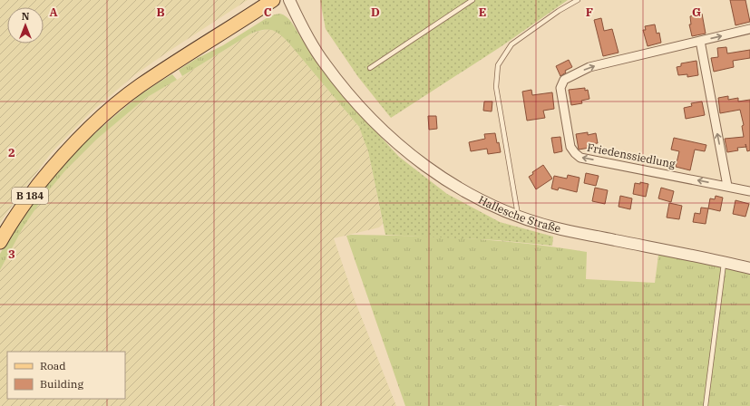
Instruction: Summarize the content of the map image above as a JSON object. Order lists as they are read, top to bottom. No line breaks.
{"streets":{"main road":["B 184"],"street":["Friedenssiedlung","Hallesche Straße"]},"legend":["Road","Building"],"north":"top","grid":{"columns":["A","B","C","D","E","F","G"],"rows":["2","3"]}}
